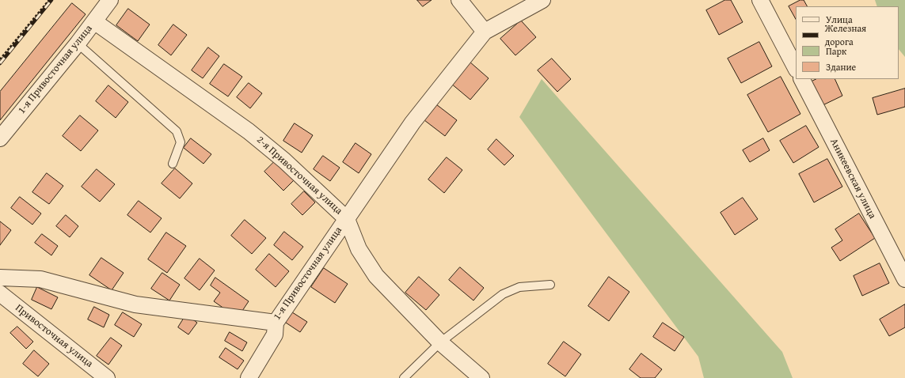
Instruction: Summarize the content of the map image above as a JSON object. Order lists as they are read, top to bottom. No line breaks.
{"streets":{"street":["1-я Привосточная улица","2-я Привосточная улица","Аникеевская улица","Привосточная улица"]},"crossings":[["1-я Привосточная улица","2-я Привосточная улица"]],"legend":["Улица","Железная дорога","Парк","Здание"]}
